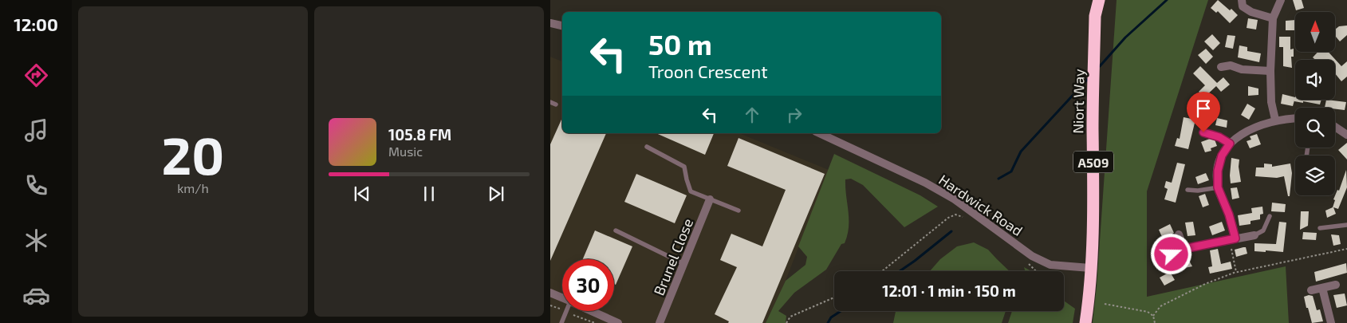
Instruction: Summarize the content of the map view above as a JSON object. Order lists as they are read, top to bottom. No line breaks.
{"streets":{"highway":["Niort Way","A509"],"street":["Hardwick Road","Brunel Close"]},"crossings":[["Niort Way","Hardwick Road"]],"north":"top","page":{"tabs":"12:00","tile":["20","km/h"],"turn":["50 m","Troon Crescent"],"song":["105.8 FM","Music"],"limit":"30","trip":"12:01 · 1 min · 150 m"}}
